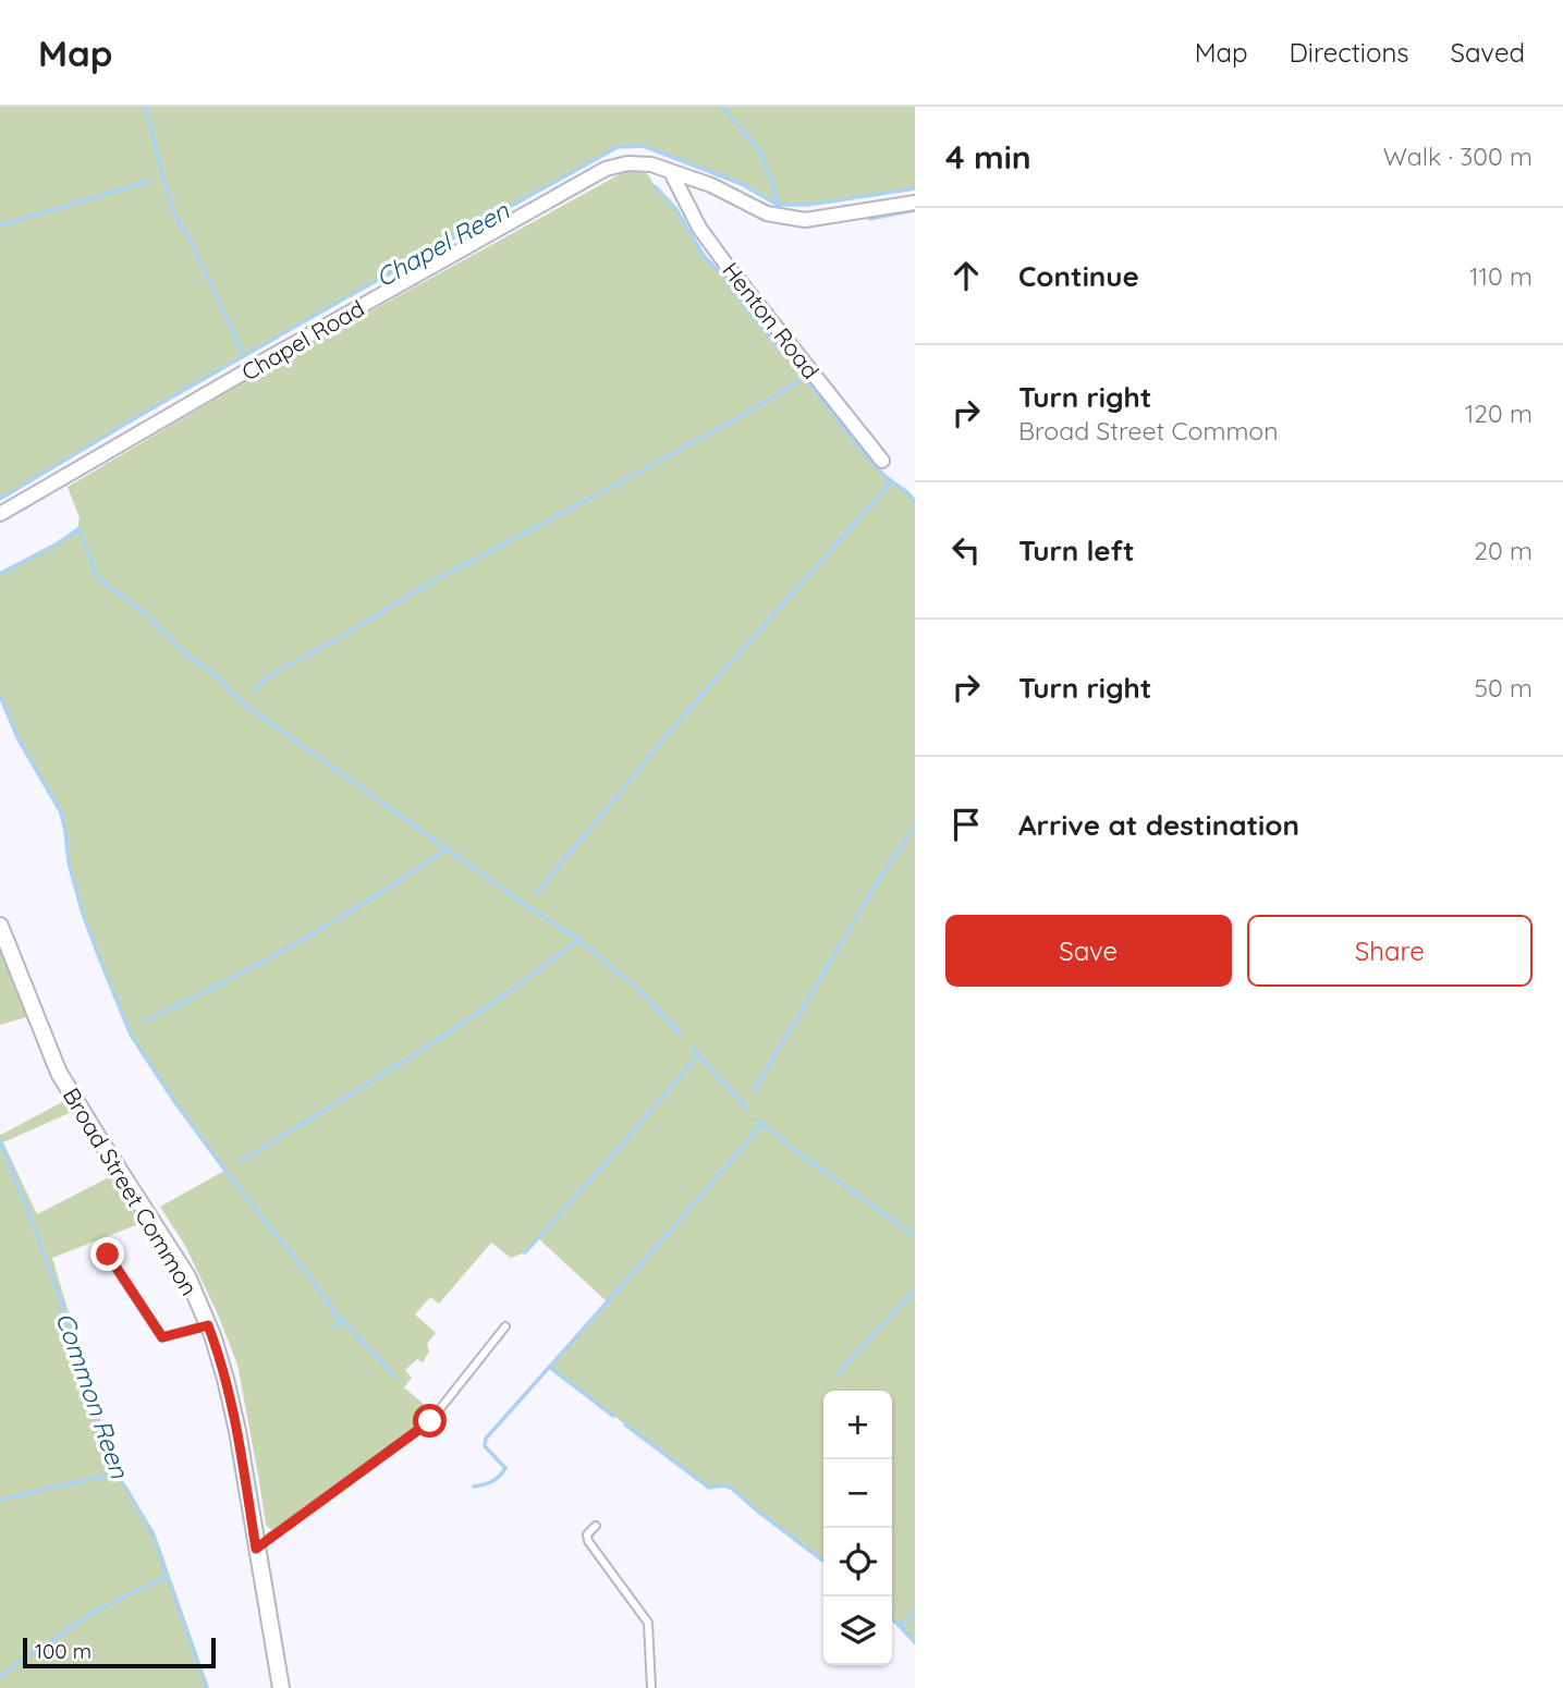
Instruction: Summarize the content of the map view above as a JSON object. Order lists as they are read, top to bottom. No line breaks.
{"streets":{"street":["Henton Road","Chapel Road","Broad Street Common"]},"crossings":[["Henton Road","Chapel Road"]],"water":["Chapel Reen","Common Reen"],"scale_bar":"100 m","page":{"header":"Map","nav":["Map","Directions","Saved"],"heading":["4 min","Walk · 300 m"],"list":[["Continue","110 m"],["Turn right","Broad Street Common","120 m"],["Turn left","20 m"],["Turn right","50 m"],"Arrive at destination"],"buttons":["Save","Share"],"map_buttons":["+","−"],"scale":"100 m"}}
